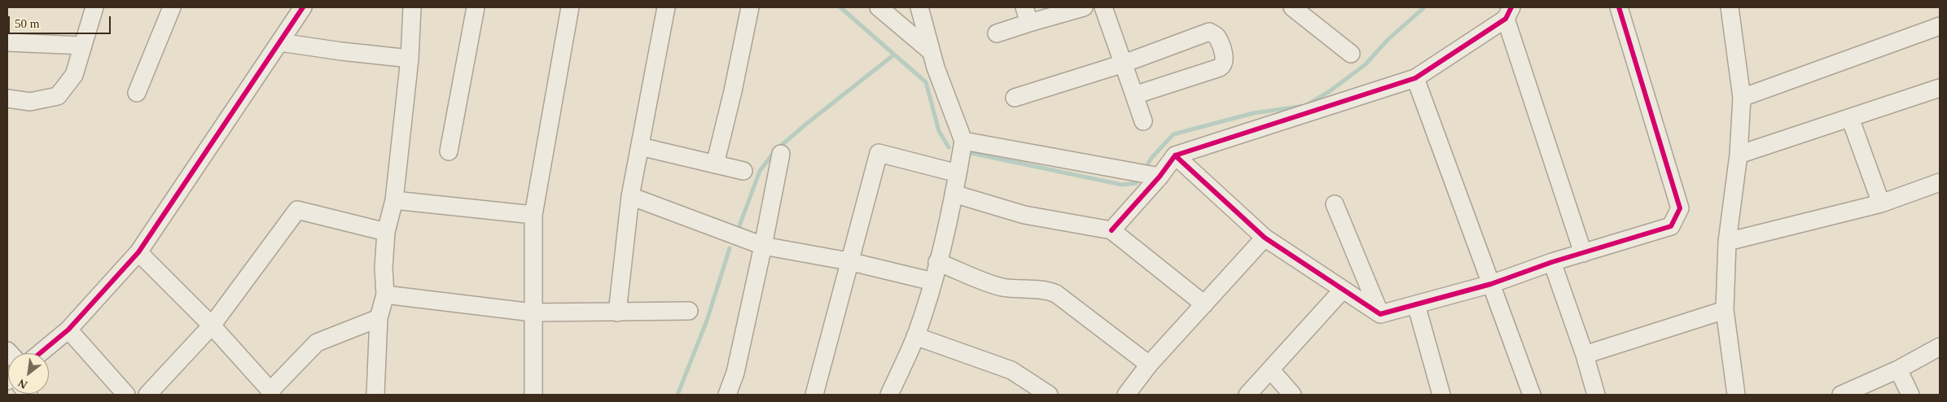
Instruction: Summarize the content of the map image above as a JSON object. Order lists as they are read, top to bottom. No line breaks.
{"scale_bar":"50 m","north":"bottom left"}
